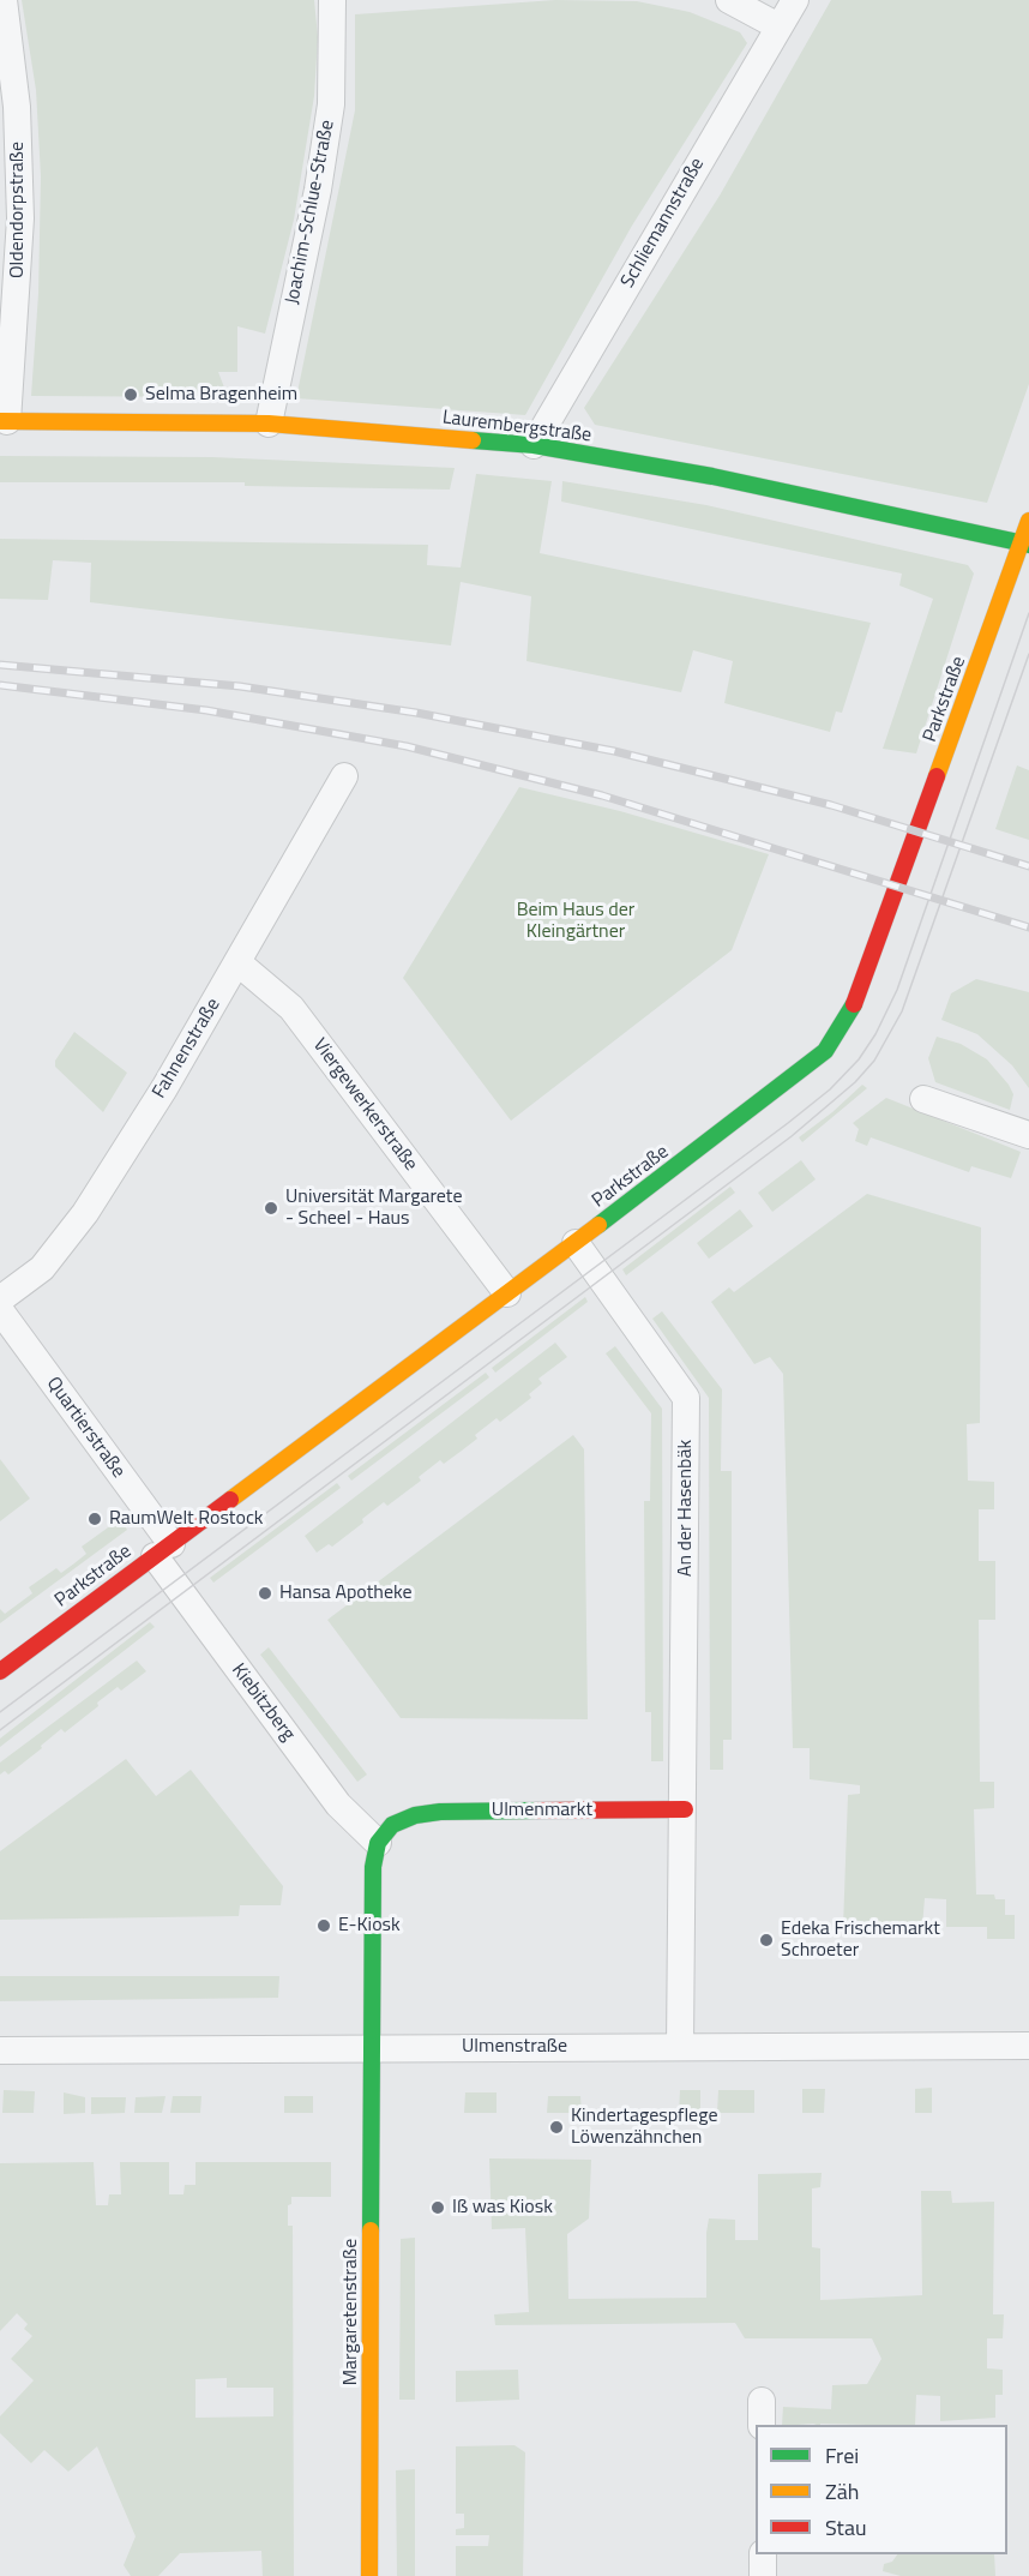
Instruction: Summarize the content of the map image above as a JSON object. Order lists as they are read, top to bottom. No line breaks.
{"streets":{"street":["Oldendorpstraße","Joachim-Schlue-Straße","Schliemannstraße","Laurembergstraße","Parkstraße","Fahnenstraße","Viergewerkerstraße","Quartierstraße","An der Hasenbäk","Kiebitzberg","Ulmenmarkt","Ulmenstraße","Margaretenstraße"]},"crossings":[["Oldendorpstraße","Laurembergstraße"],["Joachim-Schlue-Straße","Laurembergstraße"],["Schliemannstraße","Laurembergstraße"],["Laurembergstraße","Parkstraße"],["Parkstraße","Viergewerkerstraße"],["Parkstraße","Quartierstraße"],["Parkstraße","An der Hasenbäk"],["Parkstraße","Kiebitzberg"],["Fahnenstraße","Viergewerkerstraße"],["Quartierstraße","Kiebitzberg"],["An der Hasenbäk","Ulmenmarkt"],["Kiebitzberg","Ulmenmarkt"],["Ulmenstraße","Margaretenstraße"]],"parks":["Beim Haus der Kleingärtner"],"places":["Selma Bragenheim","Universität Margarete - Scheel - Haus","RaumWelt Rostock","Hansa Apotheke","E-Kiosk","Edeka Frischemarkt Schroeter","Kindertagespflege Löwenzähnchen","Iß was Kiosk"],"legend":["Frei","Zäh","Stau"]}
